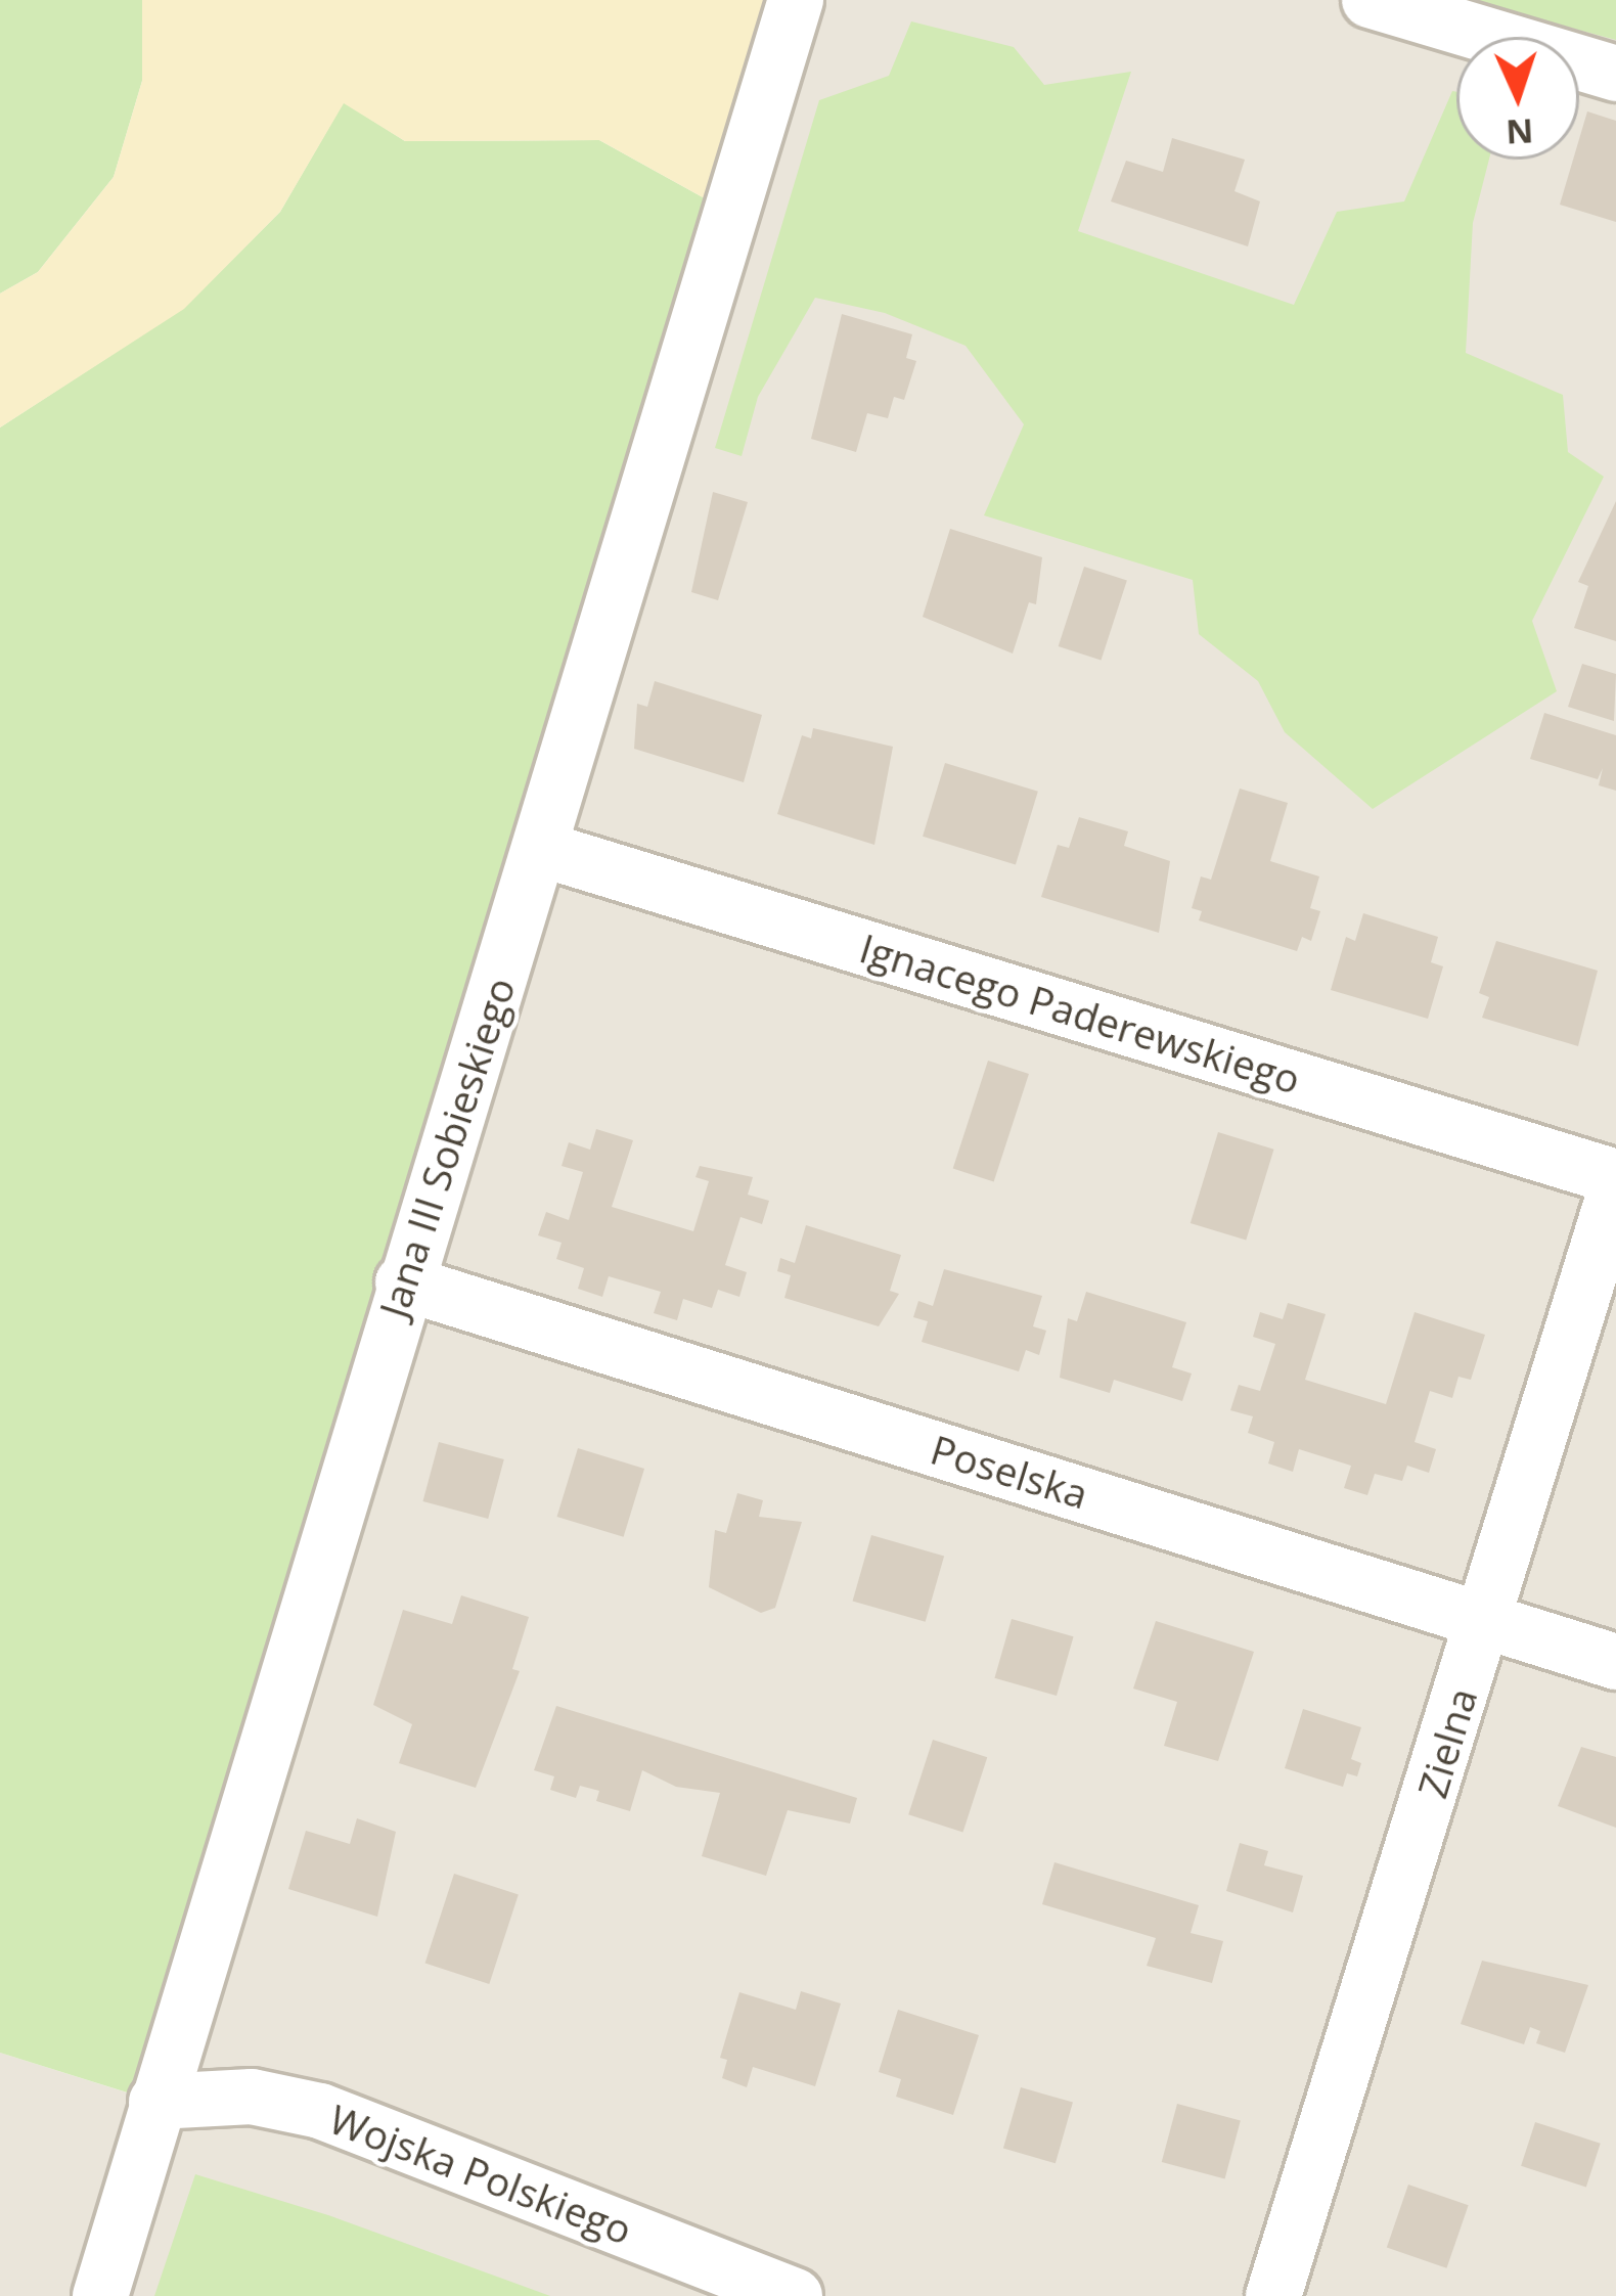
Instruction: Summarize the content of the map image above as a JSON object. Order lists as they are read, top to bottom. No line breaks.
{"streets":{"street":["Ignacego Paderewskiego","Jana III Sobieskiego","Poselska","Zielna","Wojska Polskiego"]},"crossings":[["Ignacego Paderewskiego","Jana III Sobieskiego"],["Jana III Sobieskiego","Poselska"],["Jana III Sobieskiego","Wojska Polskiego"],["Poselska","Zielna"]],"north":"bottom"}
